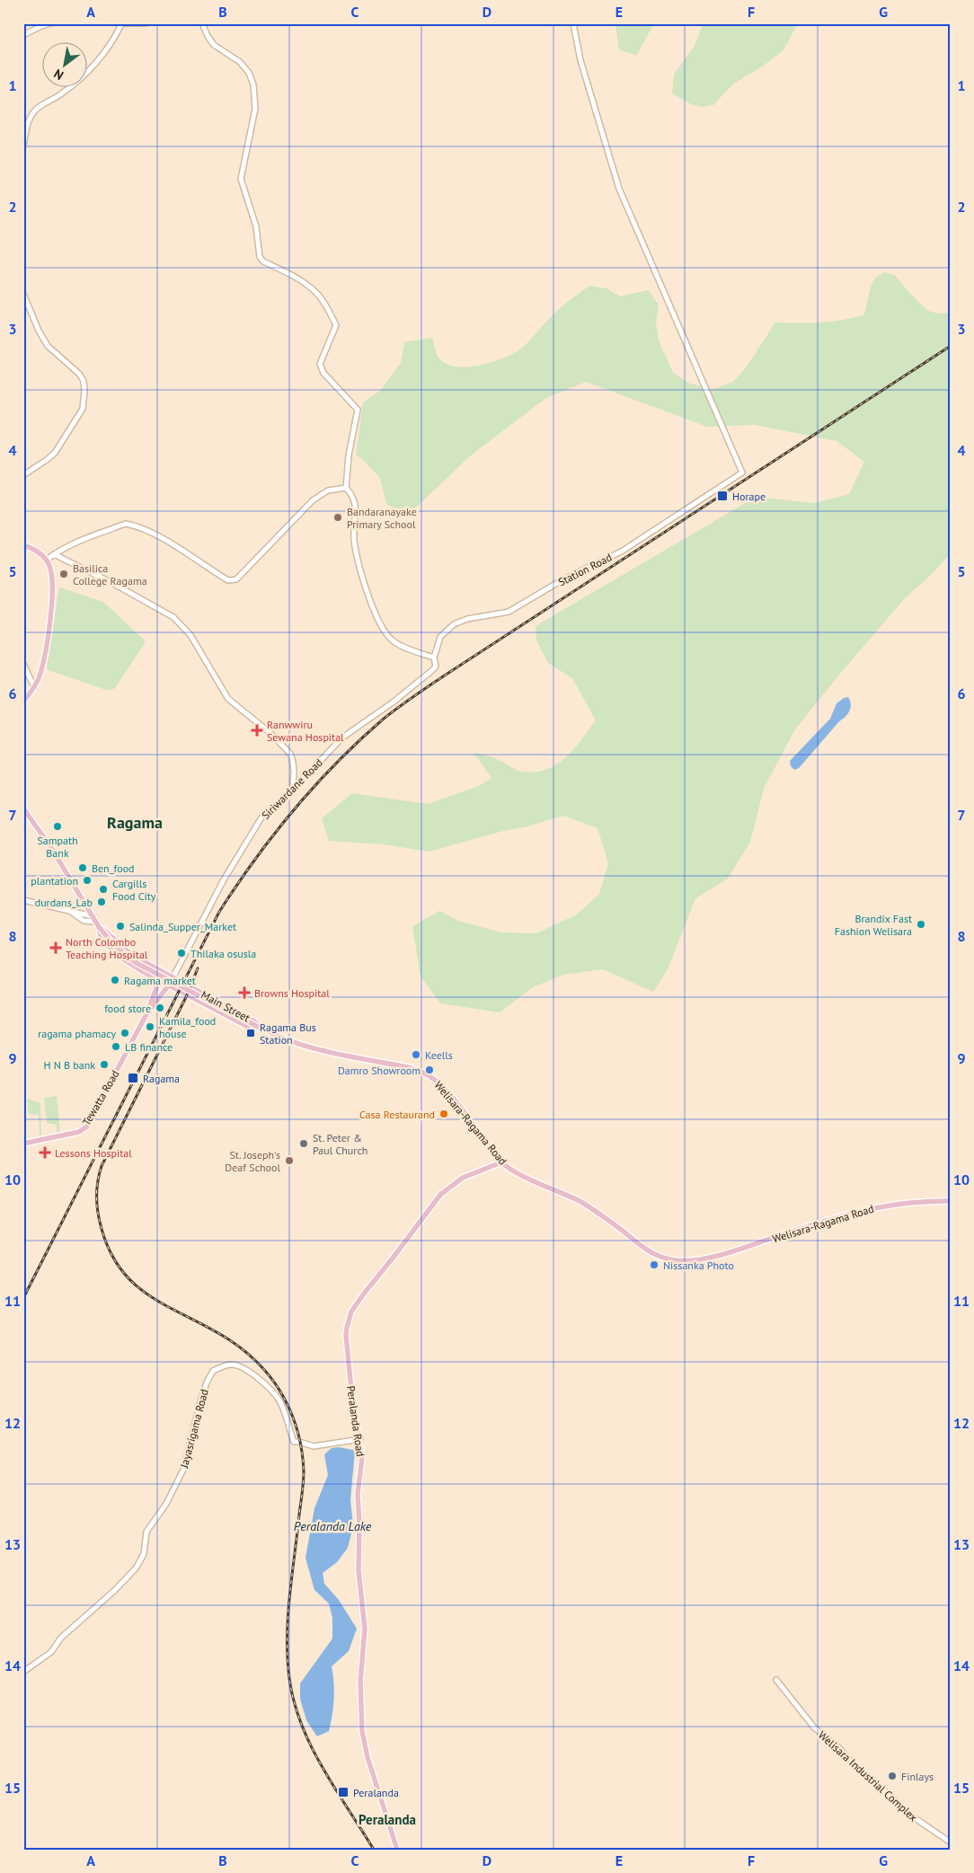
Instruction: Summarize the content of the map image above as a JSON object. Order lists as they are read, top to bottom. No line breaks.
{"streets":{"main road":["Main Street","Tewatta Road","Welisara-Ragama Road","Peralanda Road"],"street":["Station Road","Siriwardane Road","Jayasrigama Road","Welisara Industrial Complex"]},"crossings":[["Station Road","Siriwardane Road"],["Siriwardane Road","Main Street"],["Siriwardane Road","Tewatta Road"],["Main Street","Tewatta Road"],["Main Street","Welisara-Ragama Road"],["Welisara-Ragama Road","Peralanda Road"],["Peralanda Road","Jayasrigama Road"]],"districts":["Ragama","Peralanda"],"water":["Peralanda Lake"],"places":{"transit":["Horape","Ragama Bus Station","Ragama","Peralanda"],"other":["Bandaranayake Primary School","Basilica College Ragama","Sampath Bank","Ben_food","plantation","Cargills Food City","durdans_Lab","Brandix Fast Fashion Welisara","Salinda_Supper_Market","Thilaka osusla","Ragama market","food store","Kamila_food house","ragama phamacy","LB finance","Keells","H N B bank","Damro Showroom","Casa Restaurand","St. Peter & Paul Church","St. Joseph's Deaf School","Nissanka Photo","Finlays"],"health":["Ranwwiru Sewana Hospital","North Colombo Teaching Hospital","Browns Hospital","Lessons Hospital"]},"north":"bottom left","grid":{"columns":["A","B","C","D","E","F","G"],"rows":["1","2","3","4","5","6","7","8","9","10","11","12","13","14","15"]}}
